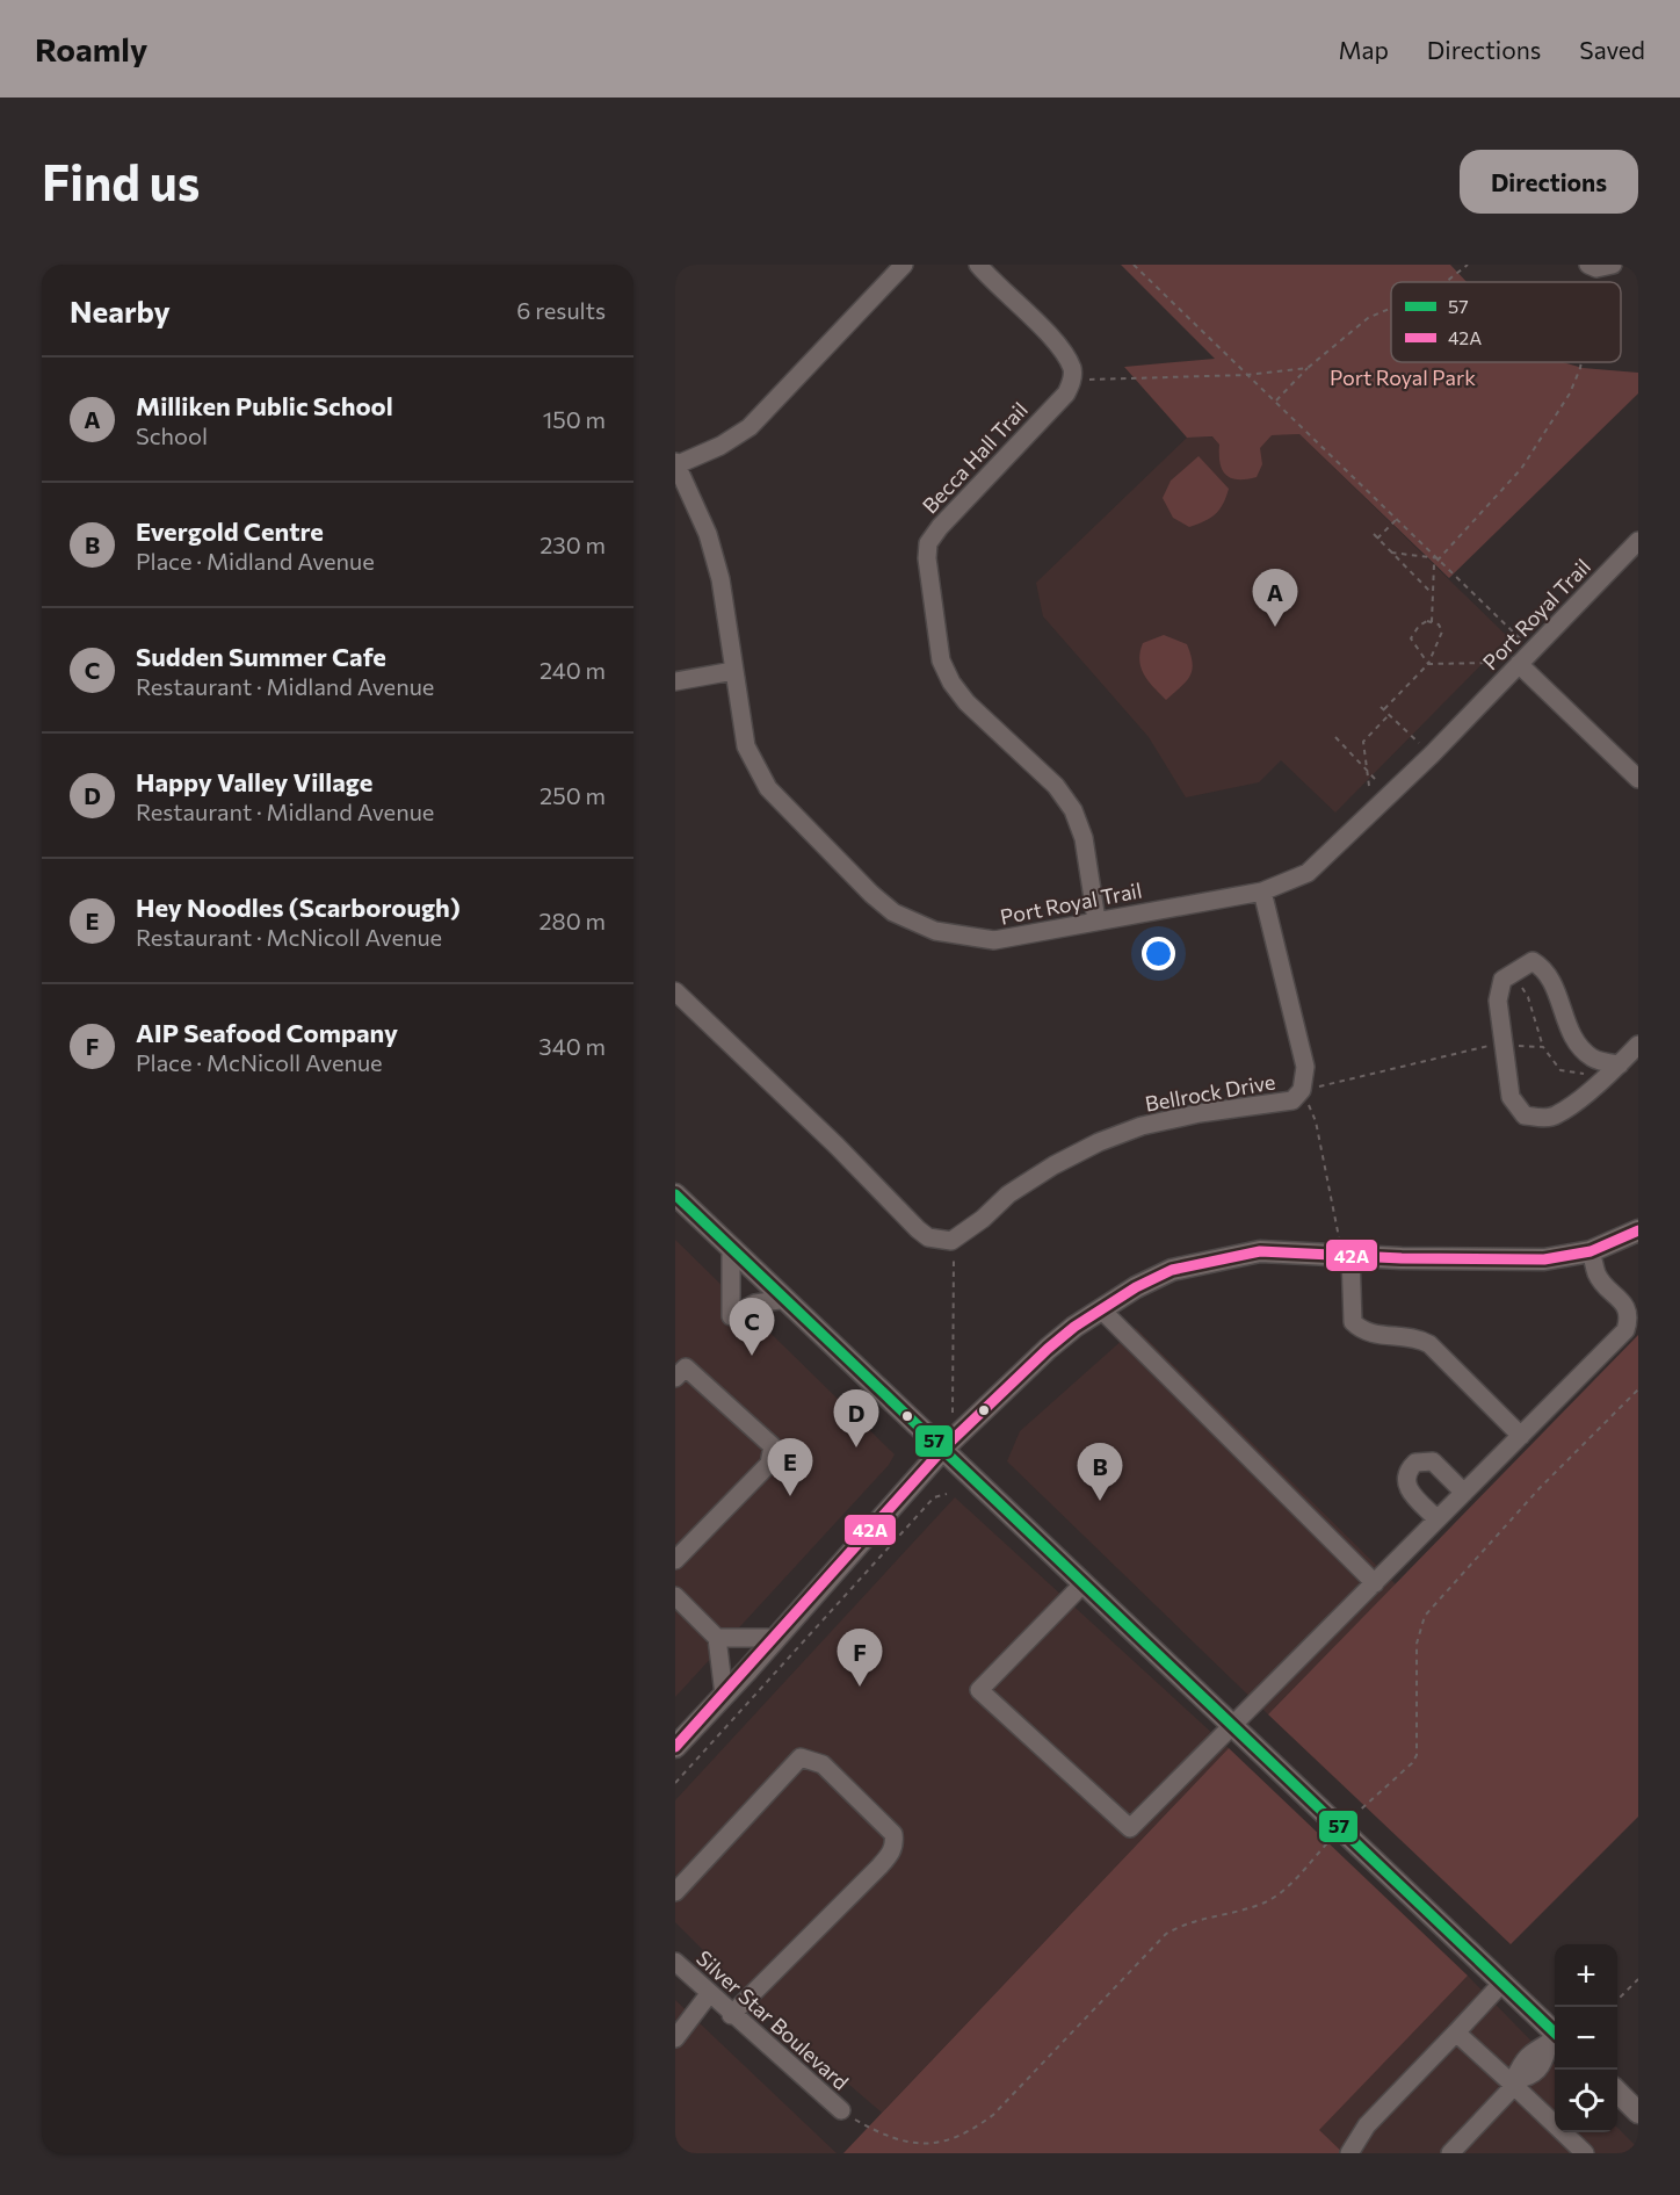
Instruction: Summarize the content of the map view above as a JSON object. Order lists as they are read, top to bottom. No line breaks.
{"streets":{"street":["Becca Hall Trail","Port Royal Trail","Bellrock Drive","Silver Star Boulevard"]},"crossings":[["Becca Hall Trail","Port Royal Trail"],["Port Royal Trail","Bellrock Drive"]],"parks":["Port Royal Park"],"lines":["transit line 57","transit line 42A"],"legend":["57","42A"],"page":{"header":"Roamly","nav":["Map","Directions","Saved"],"buttons":"Directions","title":"Find us","heading":["Nearby","6 results"],"list":[{"mark":"A","name":"Milliken Public School","note":"School","value":"150 m"},{"mark":"B","name":"Evergold Centre","note":"Place · Midland Avenue","value":"230 m"},{"mark":"C","name":"Sudden Summer Cafe","note":"Restaurant · Midland Avenue","value":"240 m"},{"mark":"D","name":"Happy Valley Village","note":"Restaurant · Midland Avenue","value":"250 m"},{"mark":"E","name":"Hey Noodles (Scarborough)","note":"Restaurant · McNicoll Avenue","value":"280 m"},{"mark":"F","name":"AIP Seafood Company","note":"Place · McNicoll Avenue","value":"340 m"}],"pins":["A","C","D","E","B","F"],"map_buttons":["+","−"]}}
